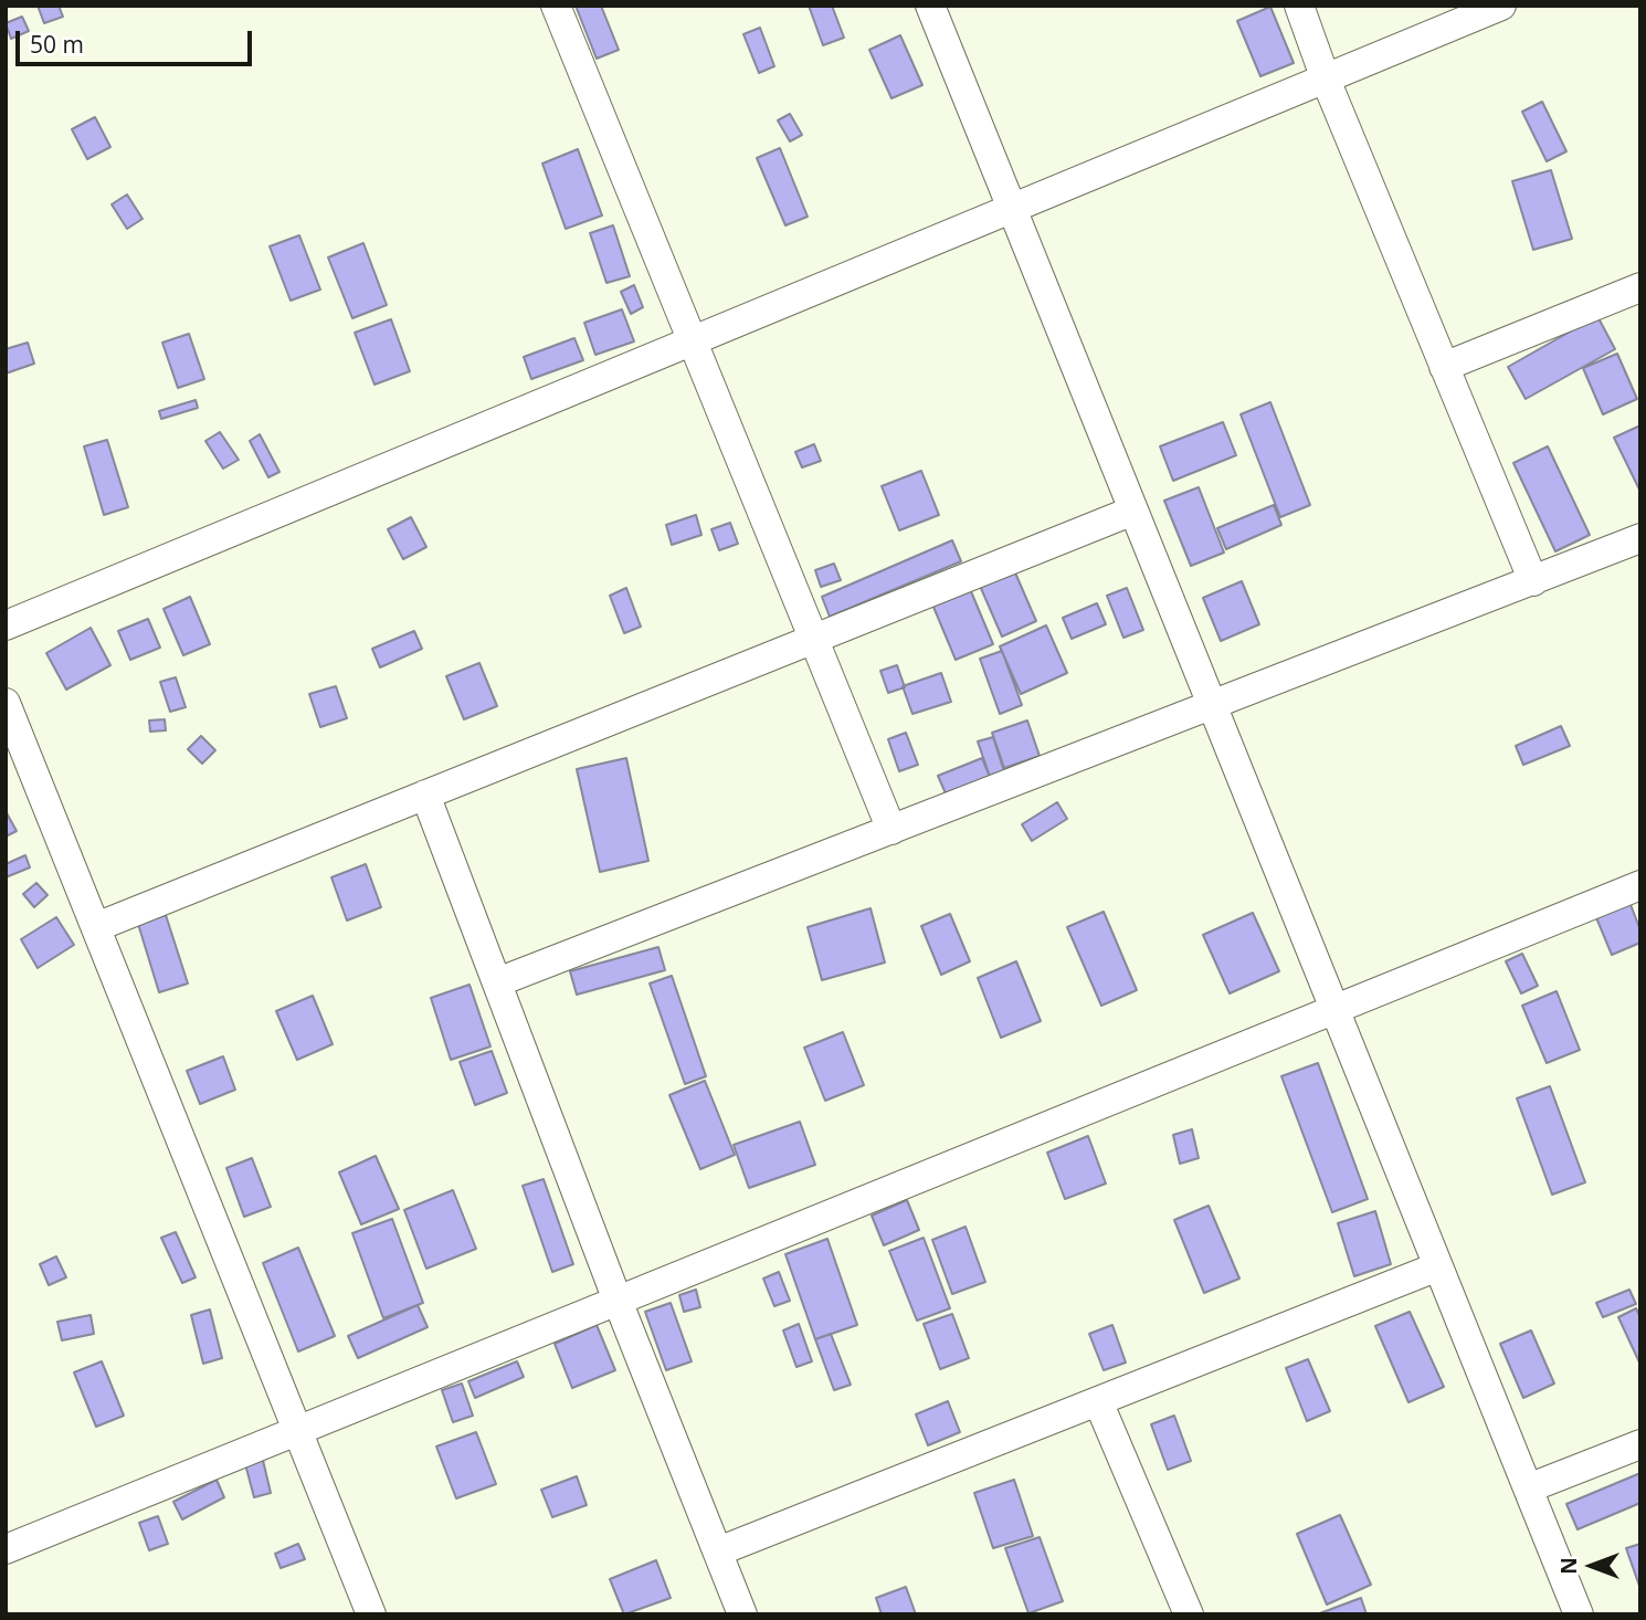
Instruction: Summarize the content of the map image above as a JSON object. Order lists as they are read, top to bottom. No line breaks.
{"scale_bar":"50 m","north":"left"}
